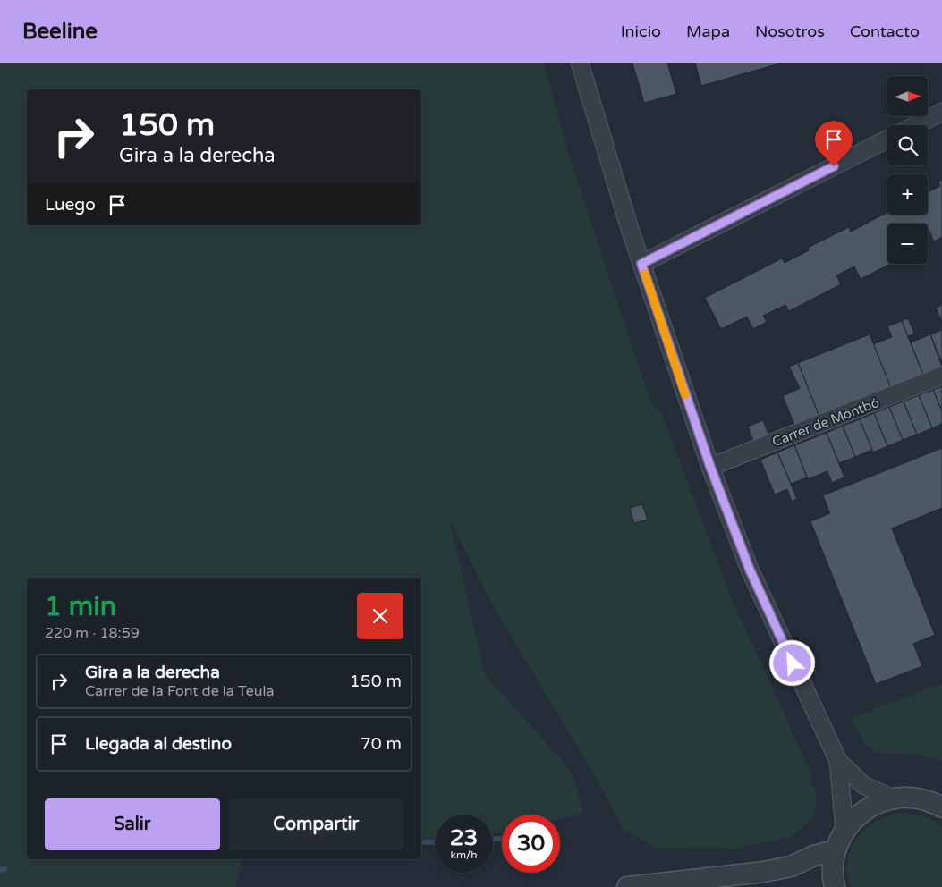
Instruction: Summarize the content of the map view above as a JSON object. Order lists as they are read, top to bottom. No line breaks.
{"streets":{"street":["Carrer de Montbó"]},"north":"right","page":{"header":"Beeline","nav":["Inicio","Mapa","Nosotros","Contacto"],"map_buttons":["+","−"],"turn":["150 m","Gira a la derecha"],"then":"Luego","heading":["1 min","220 m · 18:59"],"list":[{"name":"Gira a la derecha","note":"Carrer de la Font de la Teula","value":"150 m"},{"name":"Llegada al destino","value":"70 m"}],"buttons":["Salir","Compartir"],"speed":"23 km/h","limit":"30"}}
